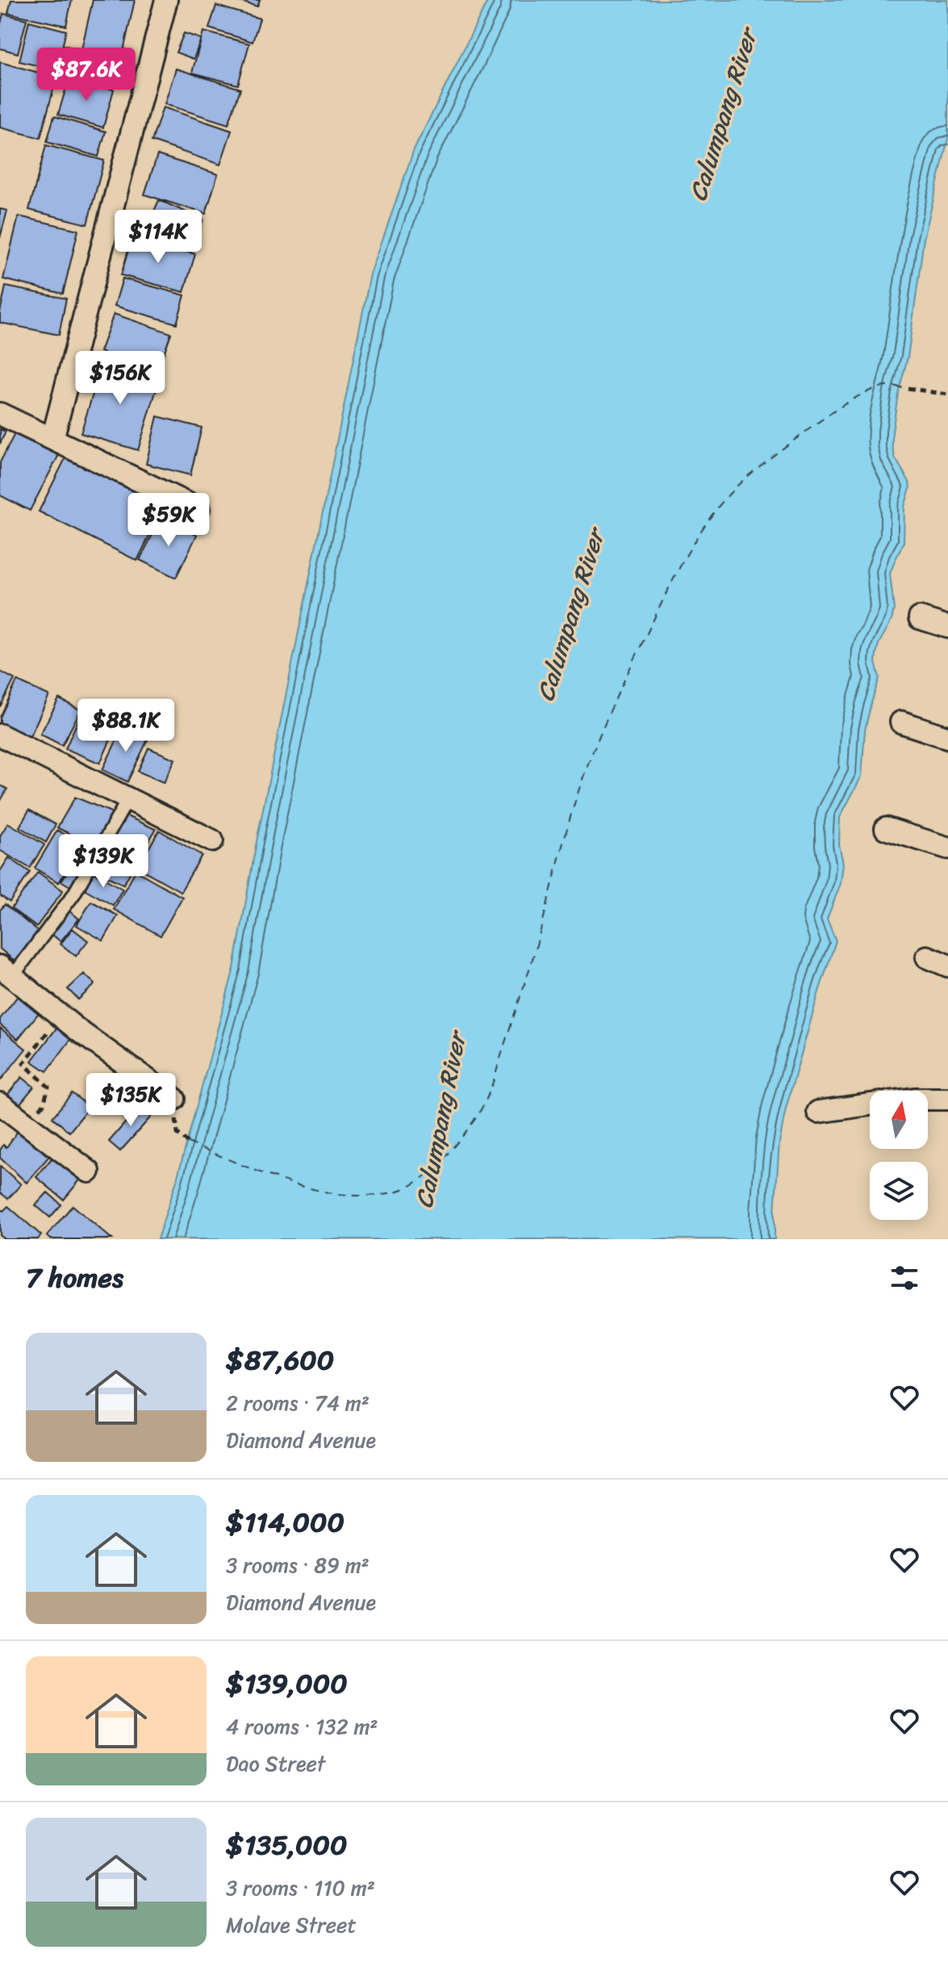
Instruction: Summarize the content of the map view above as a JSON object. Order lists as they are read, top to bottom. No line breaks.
{"water":["Calumpang River"],"north":"top","page":{"price":["$87.6K","$114K","$156K","$59K","$88.1K","$139K","$135K"],"heading":"7 homes","list":[{"name":"$87,600","note":"2 rooms · 74 m² · Diamond Avenue"},{"name":"$114,000","note":"3 rooms · 89 m² · Diamond Avenue"},{"name":"$139,000","note":"4 rooms · 132 m² · Dao Street"},{"name":"$135,000","note":"3 rooms · 110 m² · Molave Street"}]}}
